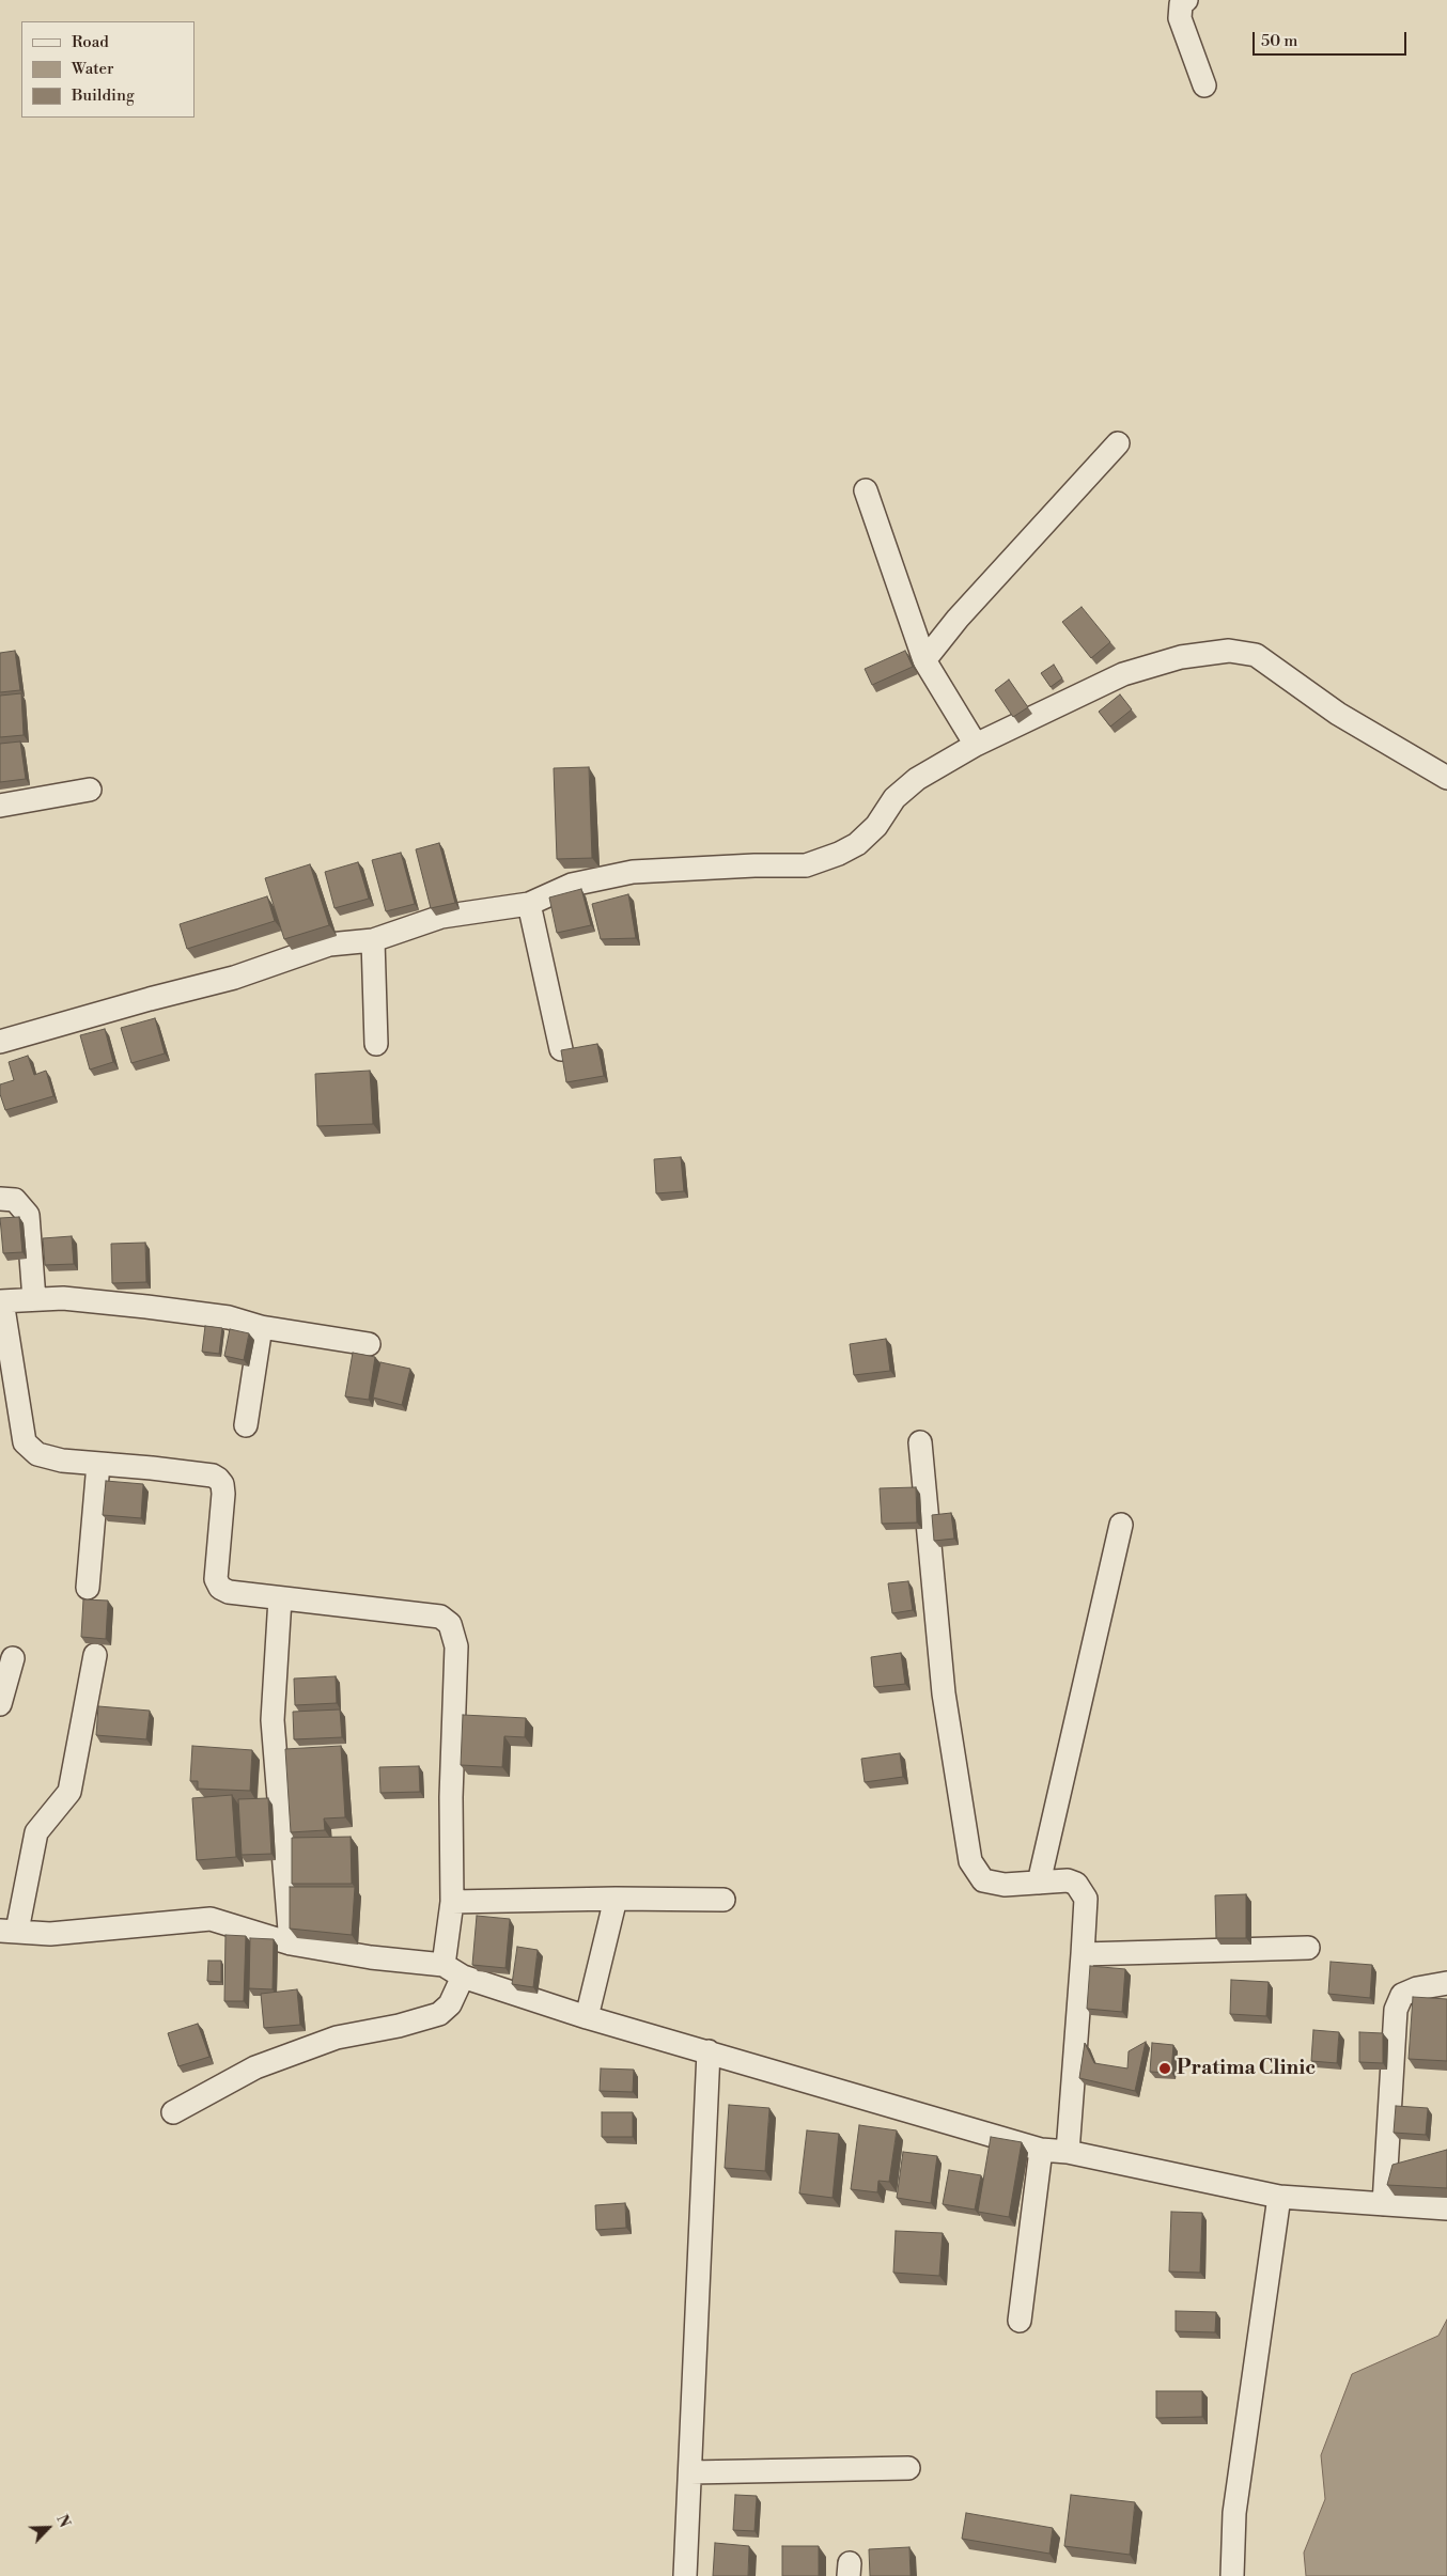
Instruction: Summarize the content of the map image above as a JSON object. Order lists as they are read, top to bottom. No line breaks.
{"places":["Pratima Clinic"],"legend":["Road","Water","Building"],"scale_bar":"50 m","north":"top right"}
